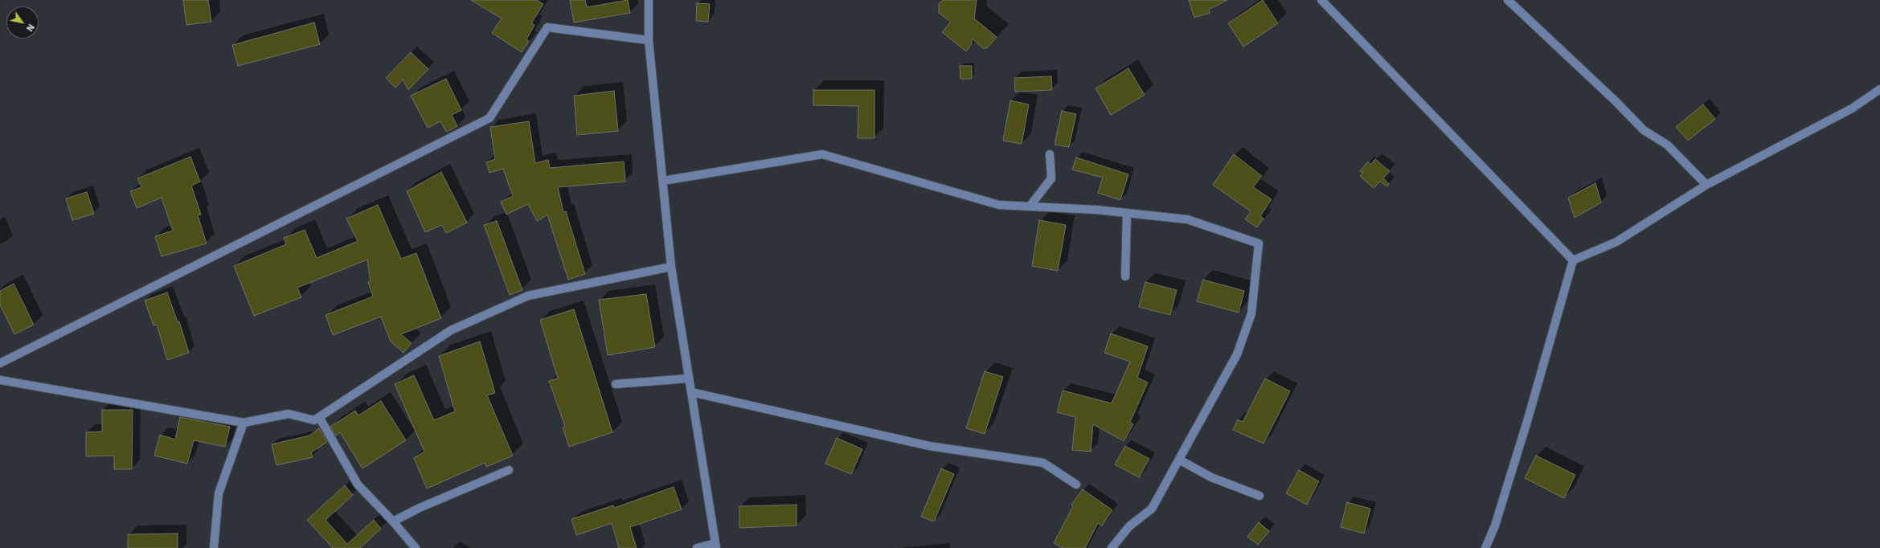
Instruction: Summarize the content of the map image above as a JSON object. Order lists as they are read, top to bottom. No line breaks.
{"north":"bottom right"}
